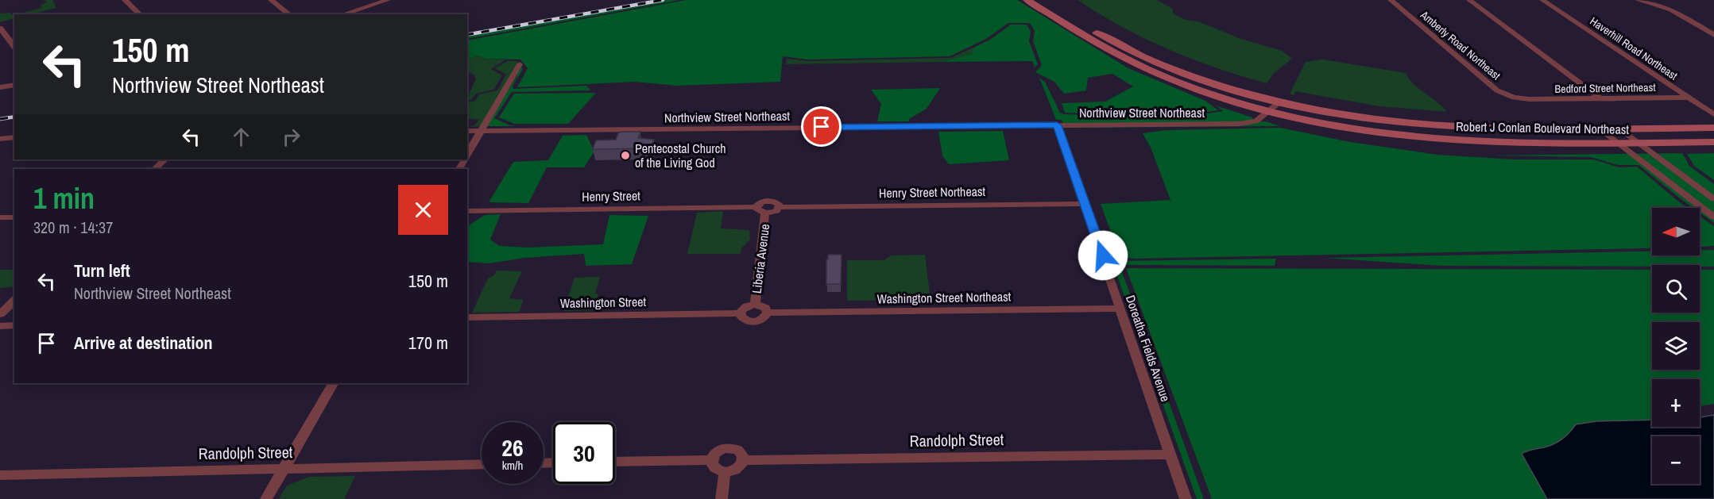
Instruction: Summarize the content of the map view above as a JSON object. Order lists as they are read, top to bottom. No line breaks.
{"streets":{"main road":["Robert J Conlan Boulevard Northeast"],"street":["Amberly Road Northeast","Haverhill Road Northeast","Bedford Street Northeast","Northview Street Northeast","Henry Street Northeast","Henry Street","Liberia Avenue","Washington Street Northeast","Washington Street","Doreatha Fields Avenue","Randolph Street"]},"crossings":[["Amberly Road Northeast","Bedford Street Northeast"],["Haverhill Road Northeast","Bedford Street Northeast"],["Northview Street Northeast","Robert J Conlan Boulevard Northeast"],["Northview Street Northeast","Doreatha Fields Avenue"],["Henry Street Northeast","Henry Street"],["Henry Street Northeast","Doreatha Fields Avenue"],["Liberia Avenue","Washington Street Northeast"],["Liberia Avenue","Washington Street"],["Washington Street Northeast","Washington Street"],["Washington Street Northeast","Doreatha Fields Avenue"],["Doreatha Fields Avenue","Randolph Street"]],"places":["Pentecostal Church of the Living God"],"north":"left","page":{"turn":["150 m","Northview Street Northeast"],"heading":["1 min","320 m · 14:37"],"map_buttons":["+","−"],"list":[{"name":"Turn left","note":"Northview Street Northeast","value":"150 m"},{"name":"Arrive at destination","value":"170 m"}],"speed":"26 km/h","limit":"30"}}
